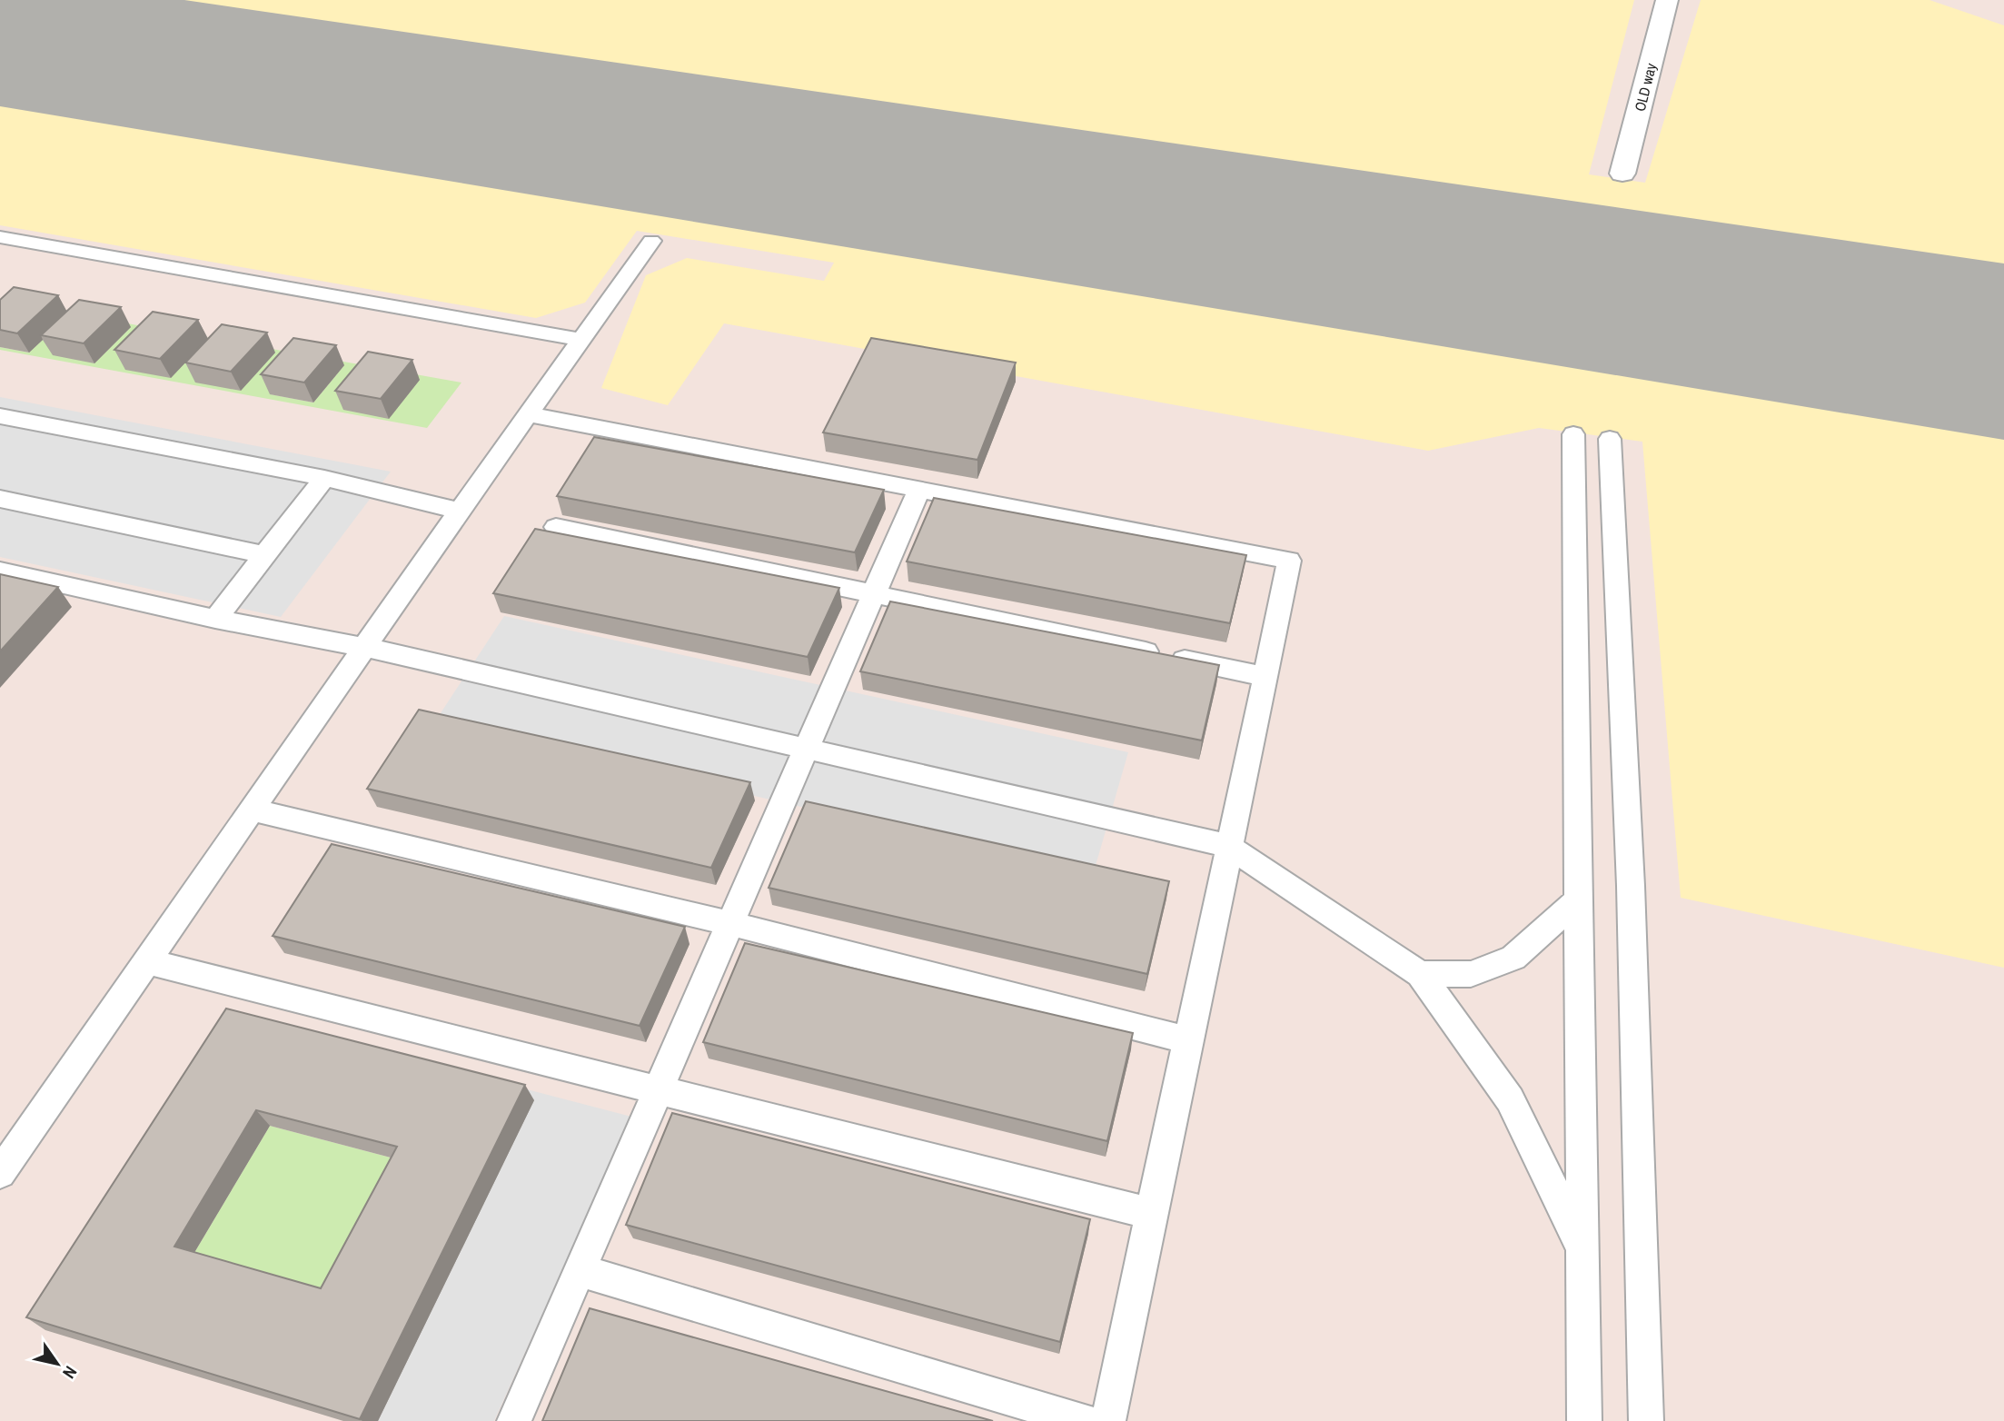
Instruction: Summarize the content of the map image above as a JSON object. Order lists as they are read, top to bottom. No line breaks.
{"streets":{"street":["OLD way"]},"north":"bottom right"}
